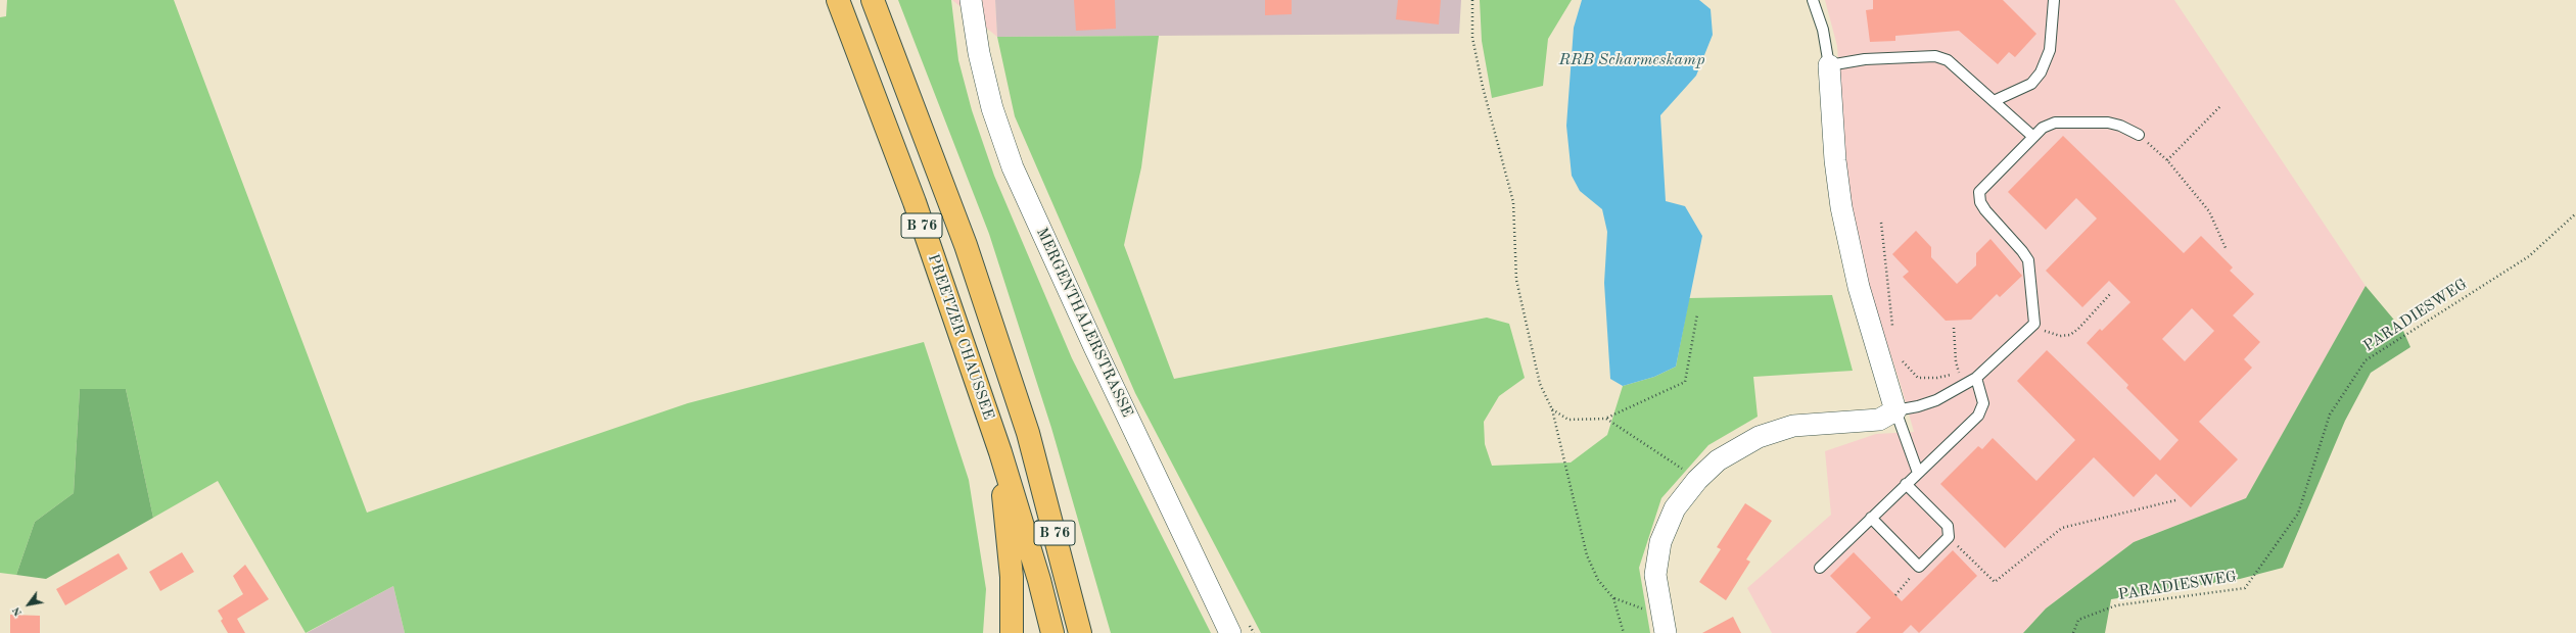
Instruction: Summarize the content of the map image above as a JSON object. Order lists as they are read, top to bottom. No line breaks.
{"streets":{"highway":["B 76","PREETZER CHAUSSEE"],"street":["MERGENTHALERSTRASSE"],"path":["PARADIESWEG"]},"crossings":[["B 76","PREETZER CHAUSSEE"]],"water":["RRB Scharmeskamp"],"north":"bottom left"}
